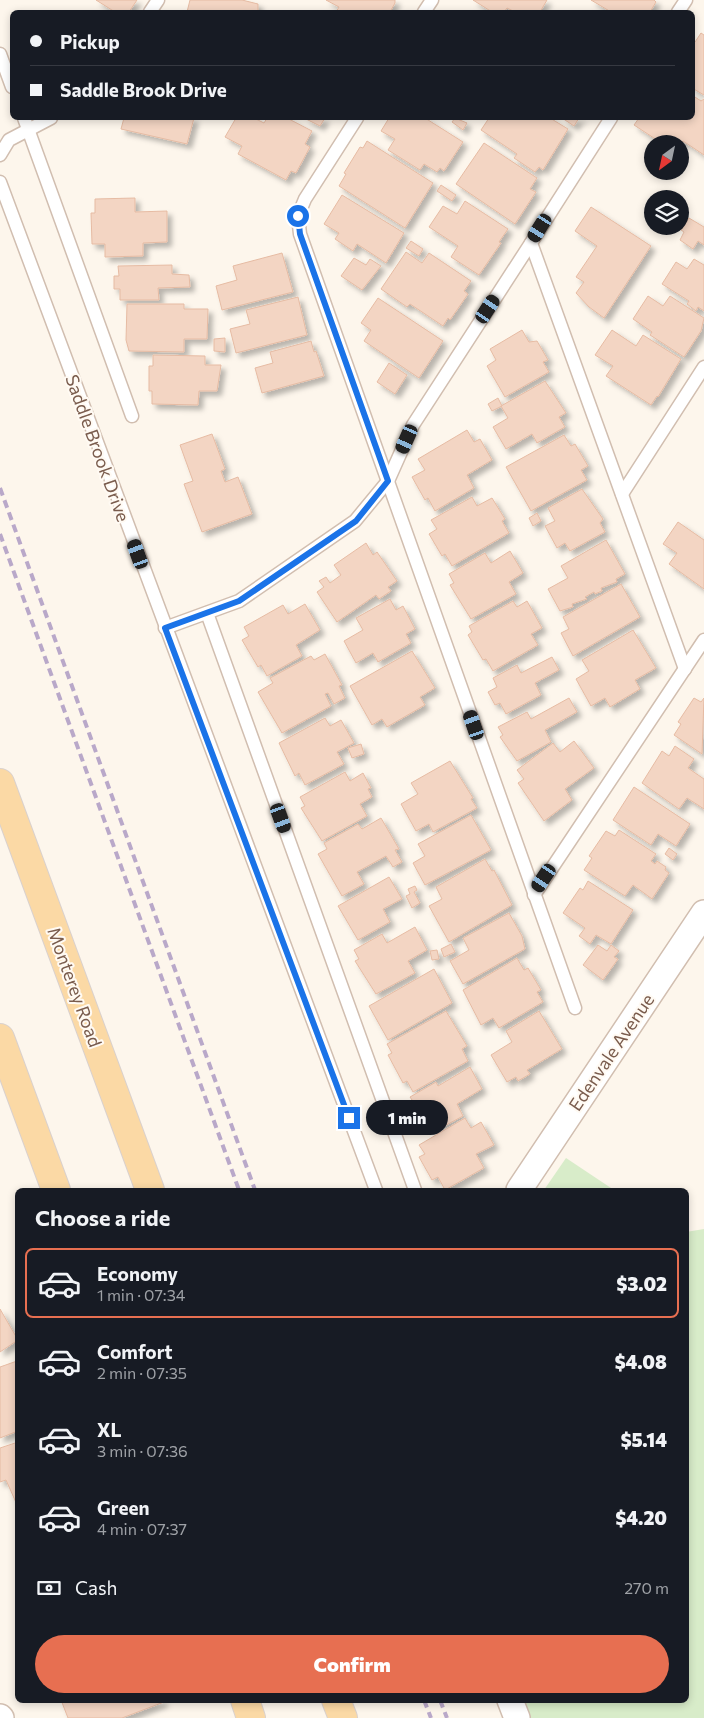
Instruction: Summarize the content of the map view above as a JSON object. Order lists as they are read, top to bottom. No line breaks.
{"streets":{"main road":["Monterey Road"],"street":["Edenvale Avenue"],"lane":["Saddle Brook Drive"]},"north":"bottom left","page":{"banner":["Pickup","Saddle Brook Drive"],"bubble":"1 min","heading":"Choose a ride","list":[{"name":"Economy","note":"1 min · 07:34","value":"$3.02"},{"name":"Comfort","note":"2 min · 07:35","value":"$4.08"},{"name":"XL","note":"3 min · 07:36","value":"$5.14"},{"name":"Green","note":"4 min · 07:37","value":"$4.20"}],"pay":["Cash","270 m"],"buttons":"Confirm"}}
